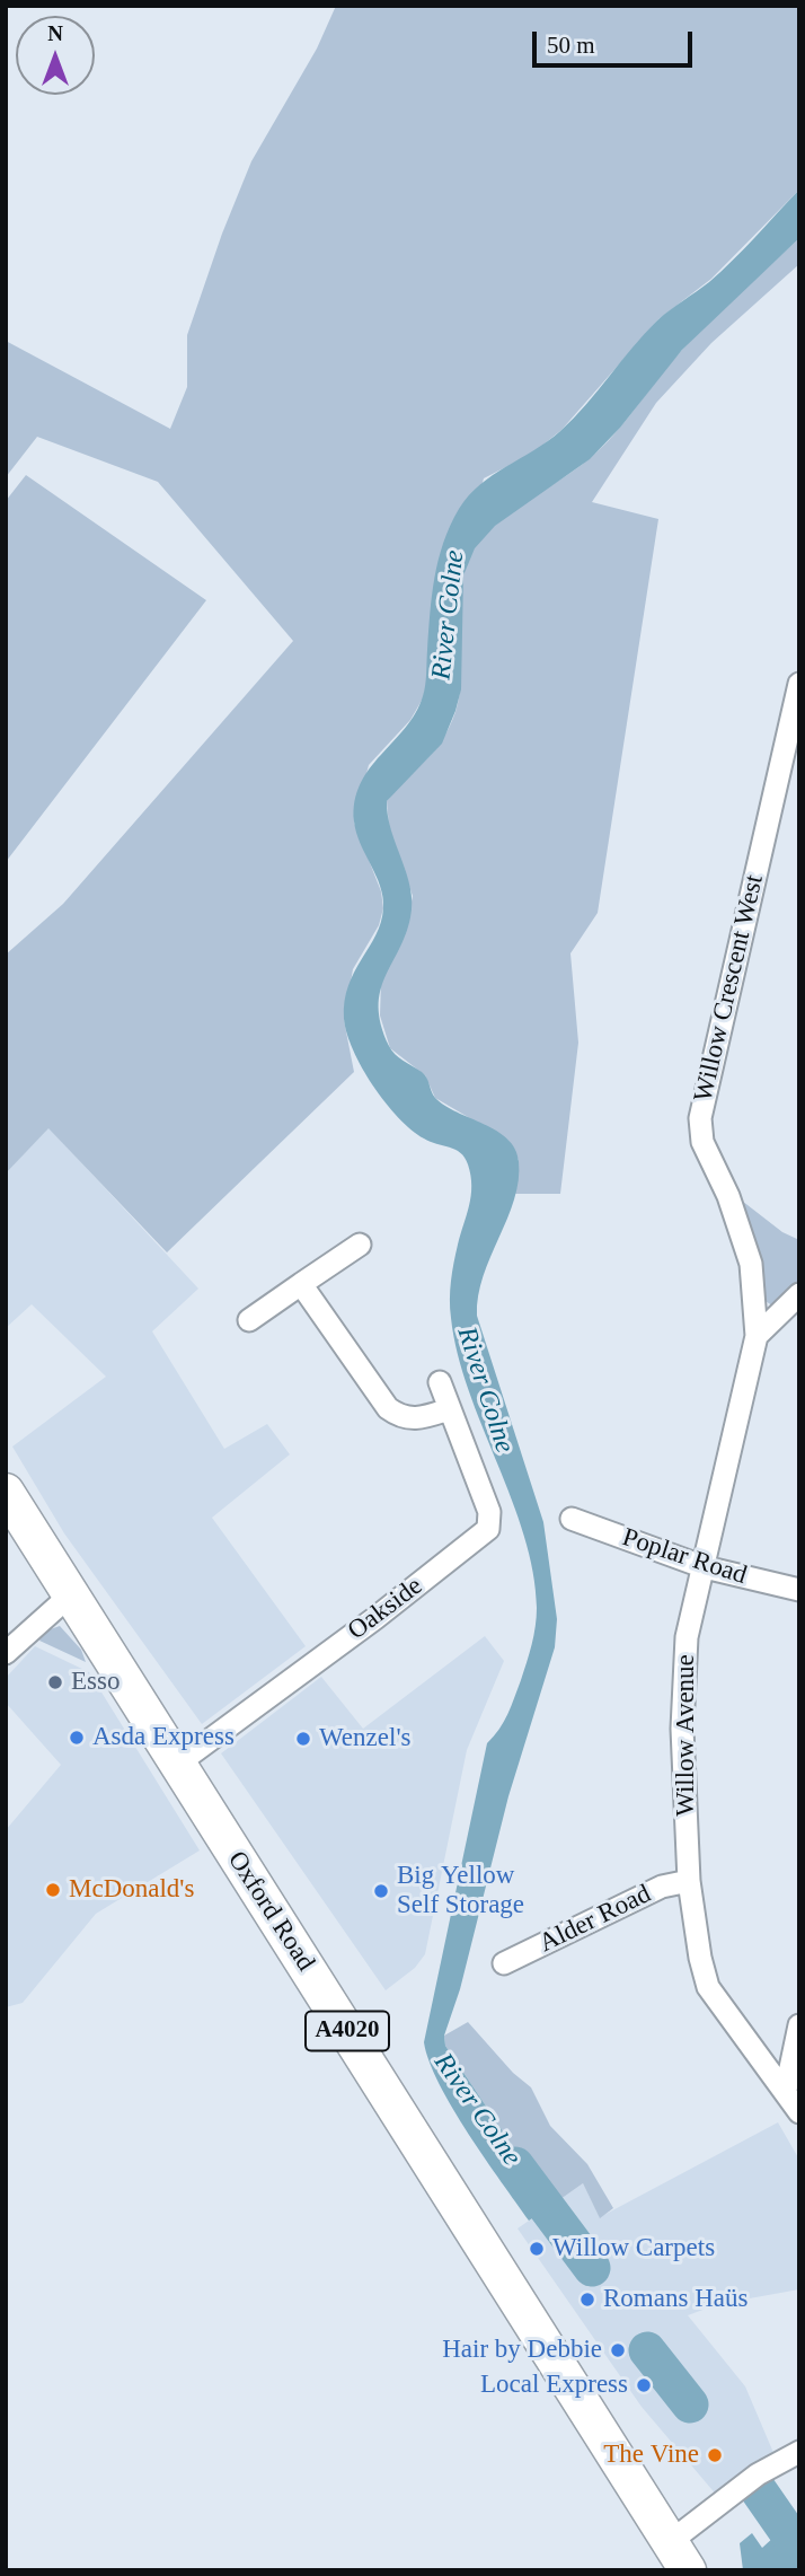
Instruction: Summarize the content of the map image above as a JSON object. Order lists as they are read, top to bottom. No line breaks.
{"streets":{"main road":["Oxford Road","A4020"],"street":["Willow Crescent West","Poplar Road","Oakside","Willow Avenue","Alder Road"]},"crossings":[["Willow Crescent West","Willow Avenue"],["Poplar Road","Willow Avenue"],["Oakside","Oxford Road"],["Willow Avenue","Alder Road"]],"water":["River Colne"],"places":["Esso","Asda Express","Wenzel's","McDonald's","Big Yellow Self Storage","Willow Carpets","Romans Haüs","Hair by Debbie","Local Express","The Vine"],"scale_bar":"50 m","north":"top"}
